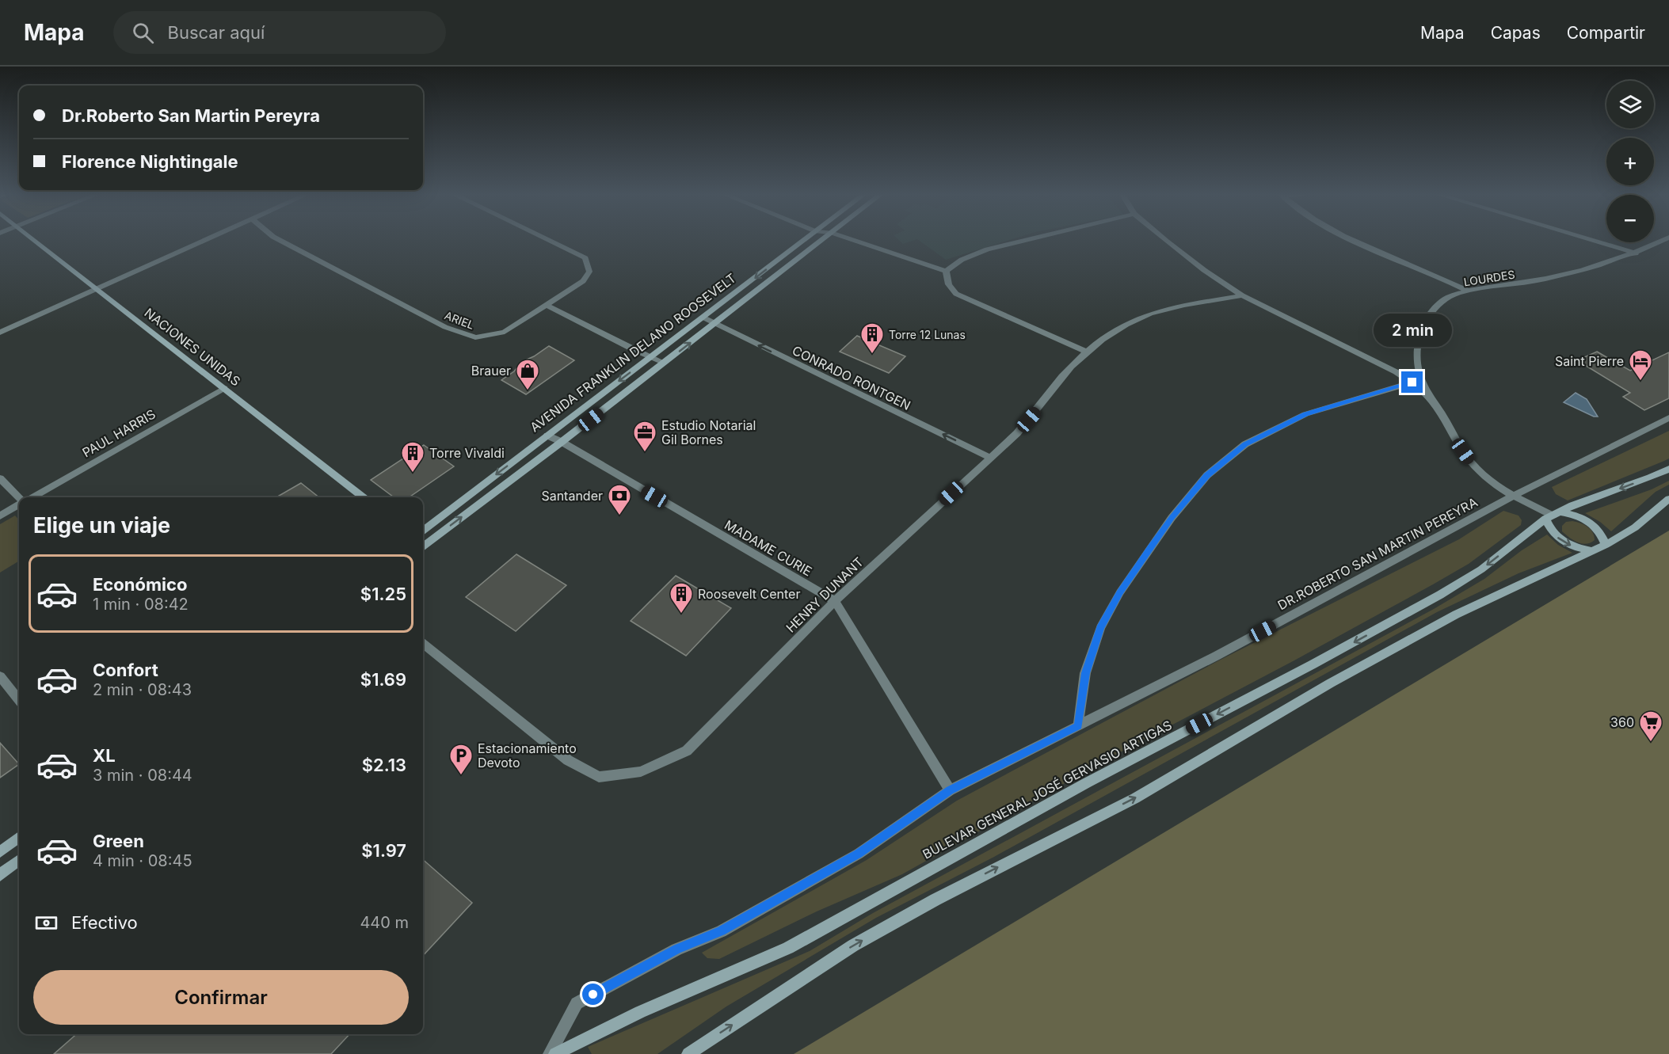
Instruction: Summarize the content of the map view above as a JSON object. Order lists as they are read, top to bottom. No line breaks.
{"streets":{"main road":["NACIONES UNIDAS","AVENIDA FRANKLIN DELANO ROOSEVELT","BULEVAR GENERAL JOSÉ GERVASIO ARTIGAS"],"street":["LOURDES","ARIEL","CONRADO RONTGEN","PAUL HARRIS","MADAME CURIE","DR.ROBERTO SAN MARTIN PEREYRA","HENRY DUNANT"]},"crossings":[["NACIONES UNIDAS","PAUL HARRIS"],["AVENIDA FRANKLIN DELANO ROOSEVELT","CONRADO RONTGEN"],["AVENIDA FRANKLIN DELANO ROOSEVELT","MADAME CURIE"],["CONRADO RONTGEN","HENRY DUNANT"],["MADAME CURIE","DR.ROBERTO SAN MARTIN PEREYRA"],["MADAME CURIE","HENRY DUNANT"],["DR.ROBERTO SAN MARTIN PEREYRA","BULEVAR GENERAL JOSÉ GERVASIO ARTIGAS"]],"one_way":["CONRADO RONTGEN"],"places":{"building":["Torre 12 Lunas","Torre Vivaldi","Roosevelt Center"],"hotel":["Saint Pierre"],"shop":["Brauer"],"office":["Estudio Notarial Gil Bornes"],"bank":["Santander"],"supermarket":["360"],"parking":["Estacionamiento Devoto"]},"page":{"header":"Mapa","search":"Buscar aquí","nav":["Mapa","Capas","Compartir"],"map_buttons":["+","−"],"banner":["Dr.Roberto San Martin Pereyra","Florence Nightingale"],"bubble":"2 min","heading":"Elige un viaje","list":[{"name":"Económico","note":"1 min · 08:42","value":"$1.25"},{"name":"Confort","note":"2 min · 08:43","value":"$1.69"},{"name":"XL","note":"3 min · 08:44","value":"$2.13"},{"name":"Green","note":"4 min · 08:45","value":"$1.97"}],"pay":["Efectivo","440 m"],"buttons":"Confirmar"}}
